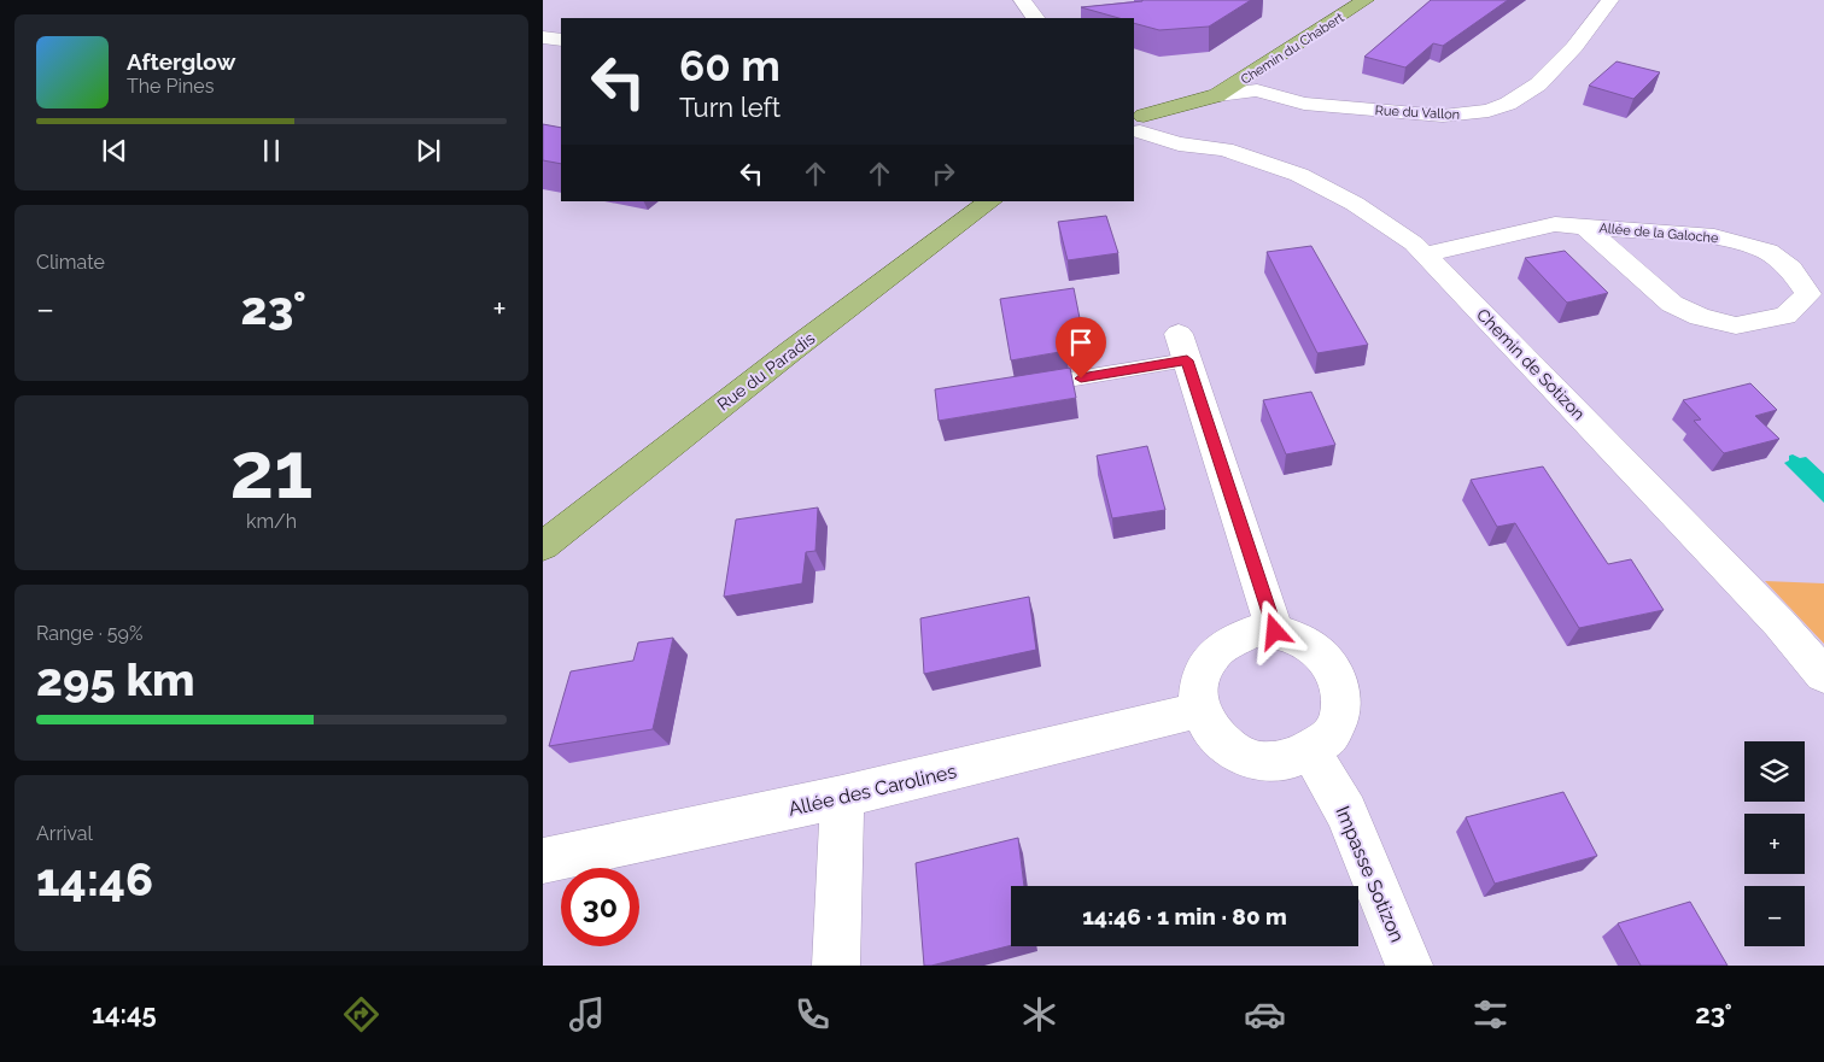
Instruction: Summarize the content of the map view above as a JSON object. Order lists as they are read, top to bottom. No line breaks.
{"streets":{"main road":["Chemin du Chabert","Rue du Paradis"],"street":["Rue du Vallon","Allée de la Galoche","Chemin de Sotizon","Allée des Carolines","Impasse Sotizon"]},"crossings":[["Chemin du Chabert","Rue du Vallon"],["Chemin du Chabert","Chemin de Sotizon"],["Allée de la Galoche","Chemin de Sotizon"],["Allée des Carolines","Impasse Sotizon"]],"page":{"turn":["60 m","Turn left"],"song":["Afterglow","The Pines"],"tile":["Climate",["21","km/h"],["Range · 59%","295 km"],["Arrival","14:46"]],"heat":["−","23°","+"],"map_buttons":["+","−"],"limit":"30","trip":"14:46 · 1 min · 80 m","tabs":["14:45","23°"]}}
